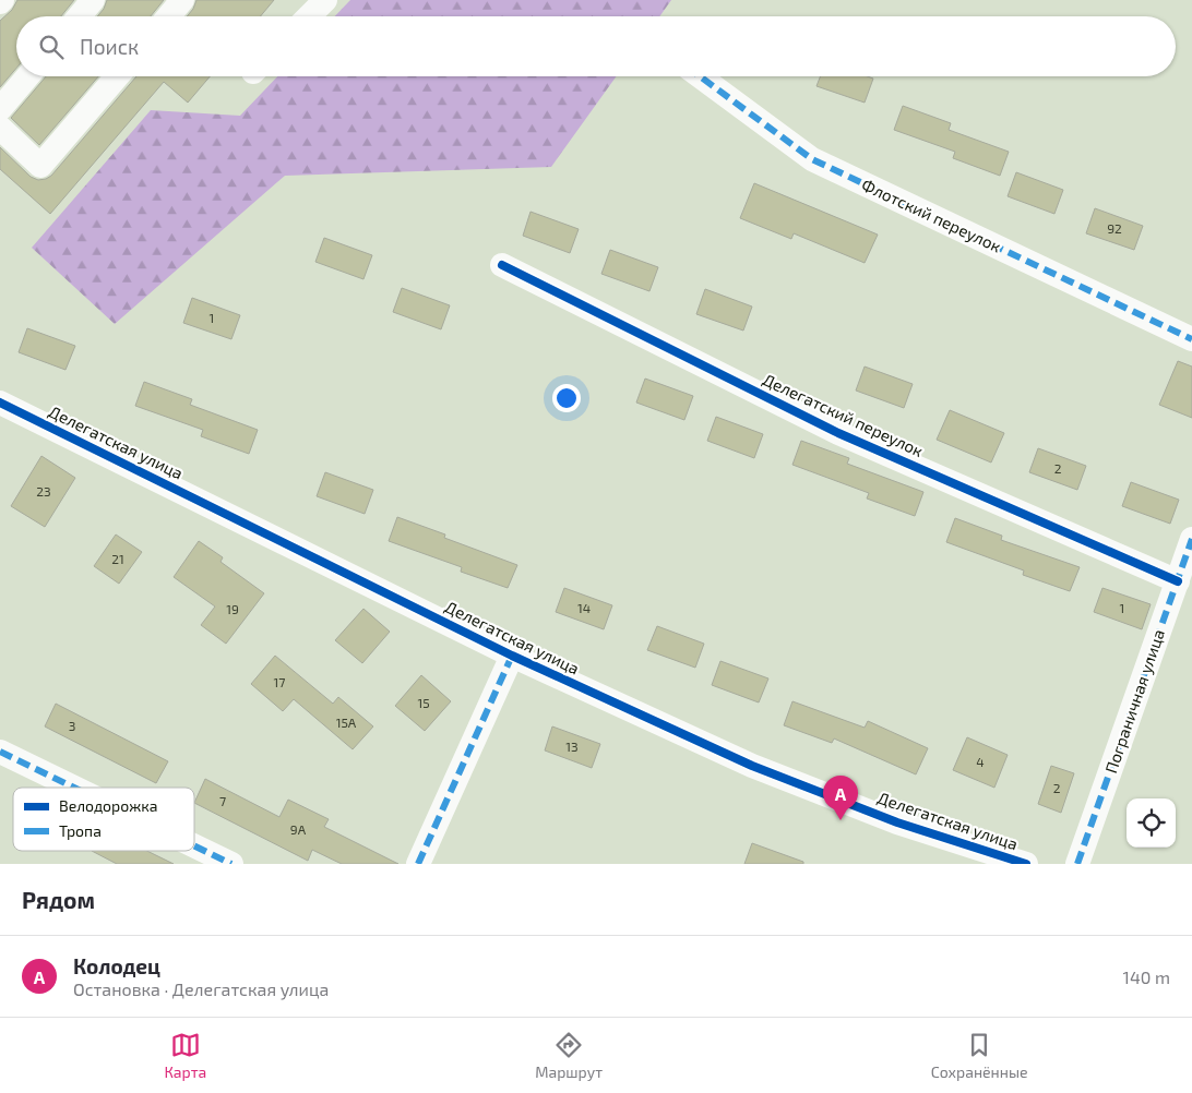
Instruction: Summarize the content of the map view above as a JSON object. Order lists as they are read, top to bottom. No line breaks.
{"streets":{"street":["Флотский переулок","Делегатский переулок","Делегатская улица","Пограничная улица"]},"crossings":[["Делегатский переулок","Пограничная улица"]],"house_numbers":["92","1","2","23","21","14","1","19","17","15","15А","3","13","4","2","7","9А"],"legend":["Велодорожка","Тропа"],"page":{"search":"Поиск","pins":"A","heading":"Рядом","list":[{"mark":"A","name":"Колодец","note":"Остановка · Делегатская улица","value":"140 m"}],"nav":["Карта","Маршрут","Сохранённые"]}}
